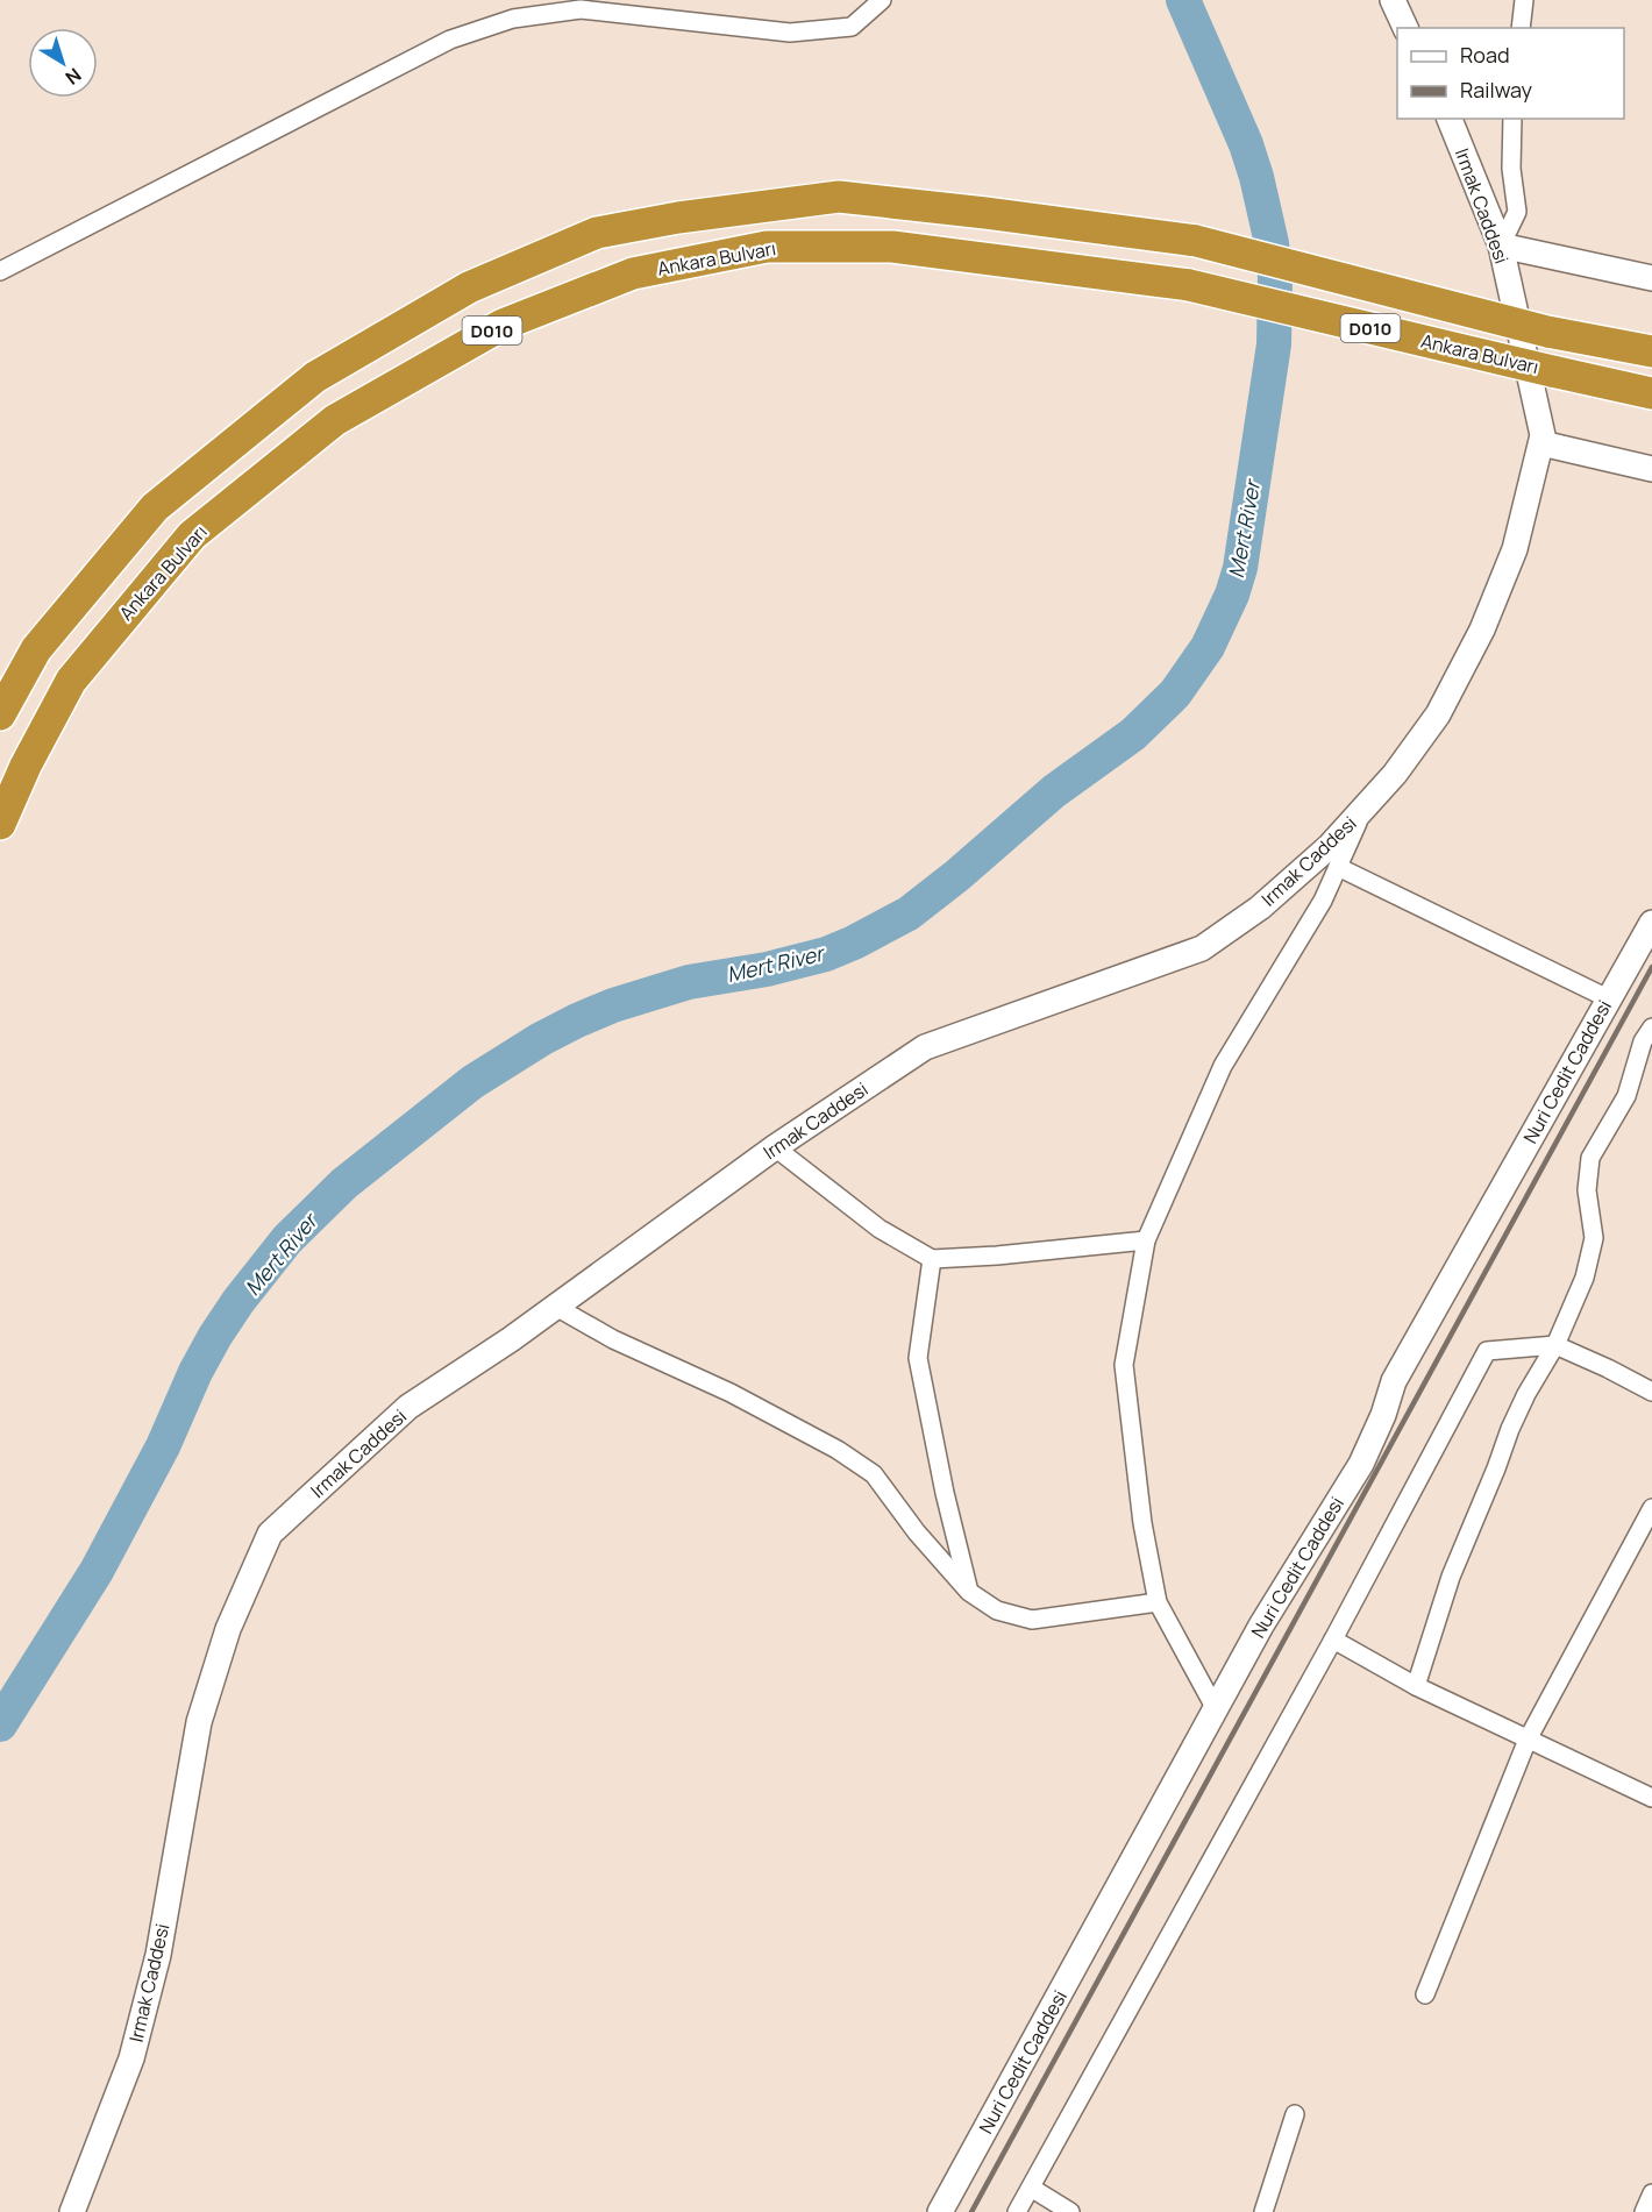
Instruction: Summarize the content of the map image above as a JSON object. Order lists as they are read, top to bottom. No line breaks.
{"streets":{"highway":["Ankara Bulvarı","D010"],"street":["Irmak Caddesi","Nuri Cedit Caddesi"]},"water":["Mert River"],"legend":["Road","Railway"],"north":"bottom right"}
